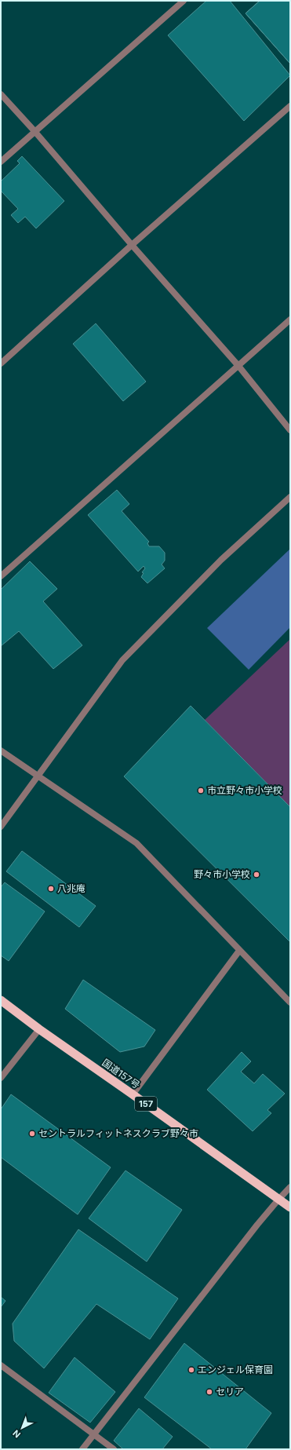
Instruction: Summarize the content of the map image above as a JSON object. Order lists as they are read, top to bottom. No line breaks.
{"streets":{"highway":["国道157号","157"]},"places":["市立野々市小学校","野々市小学校","八兆庵","セントラルフィットネスクラブ野々市","エンジェル保育園","セリア"],"north":"bottom left"}
